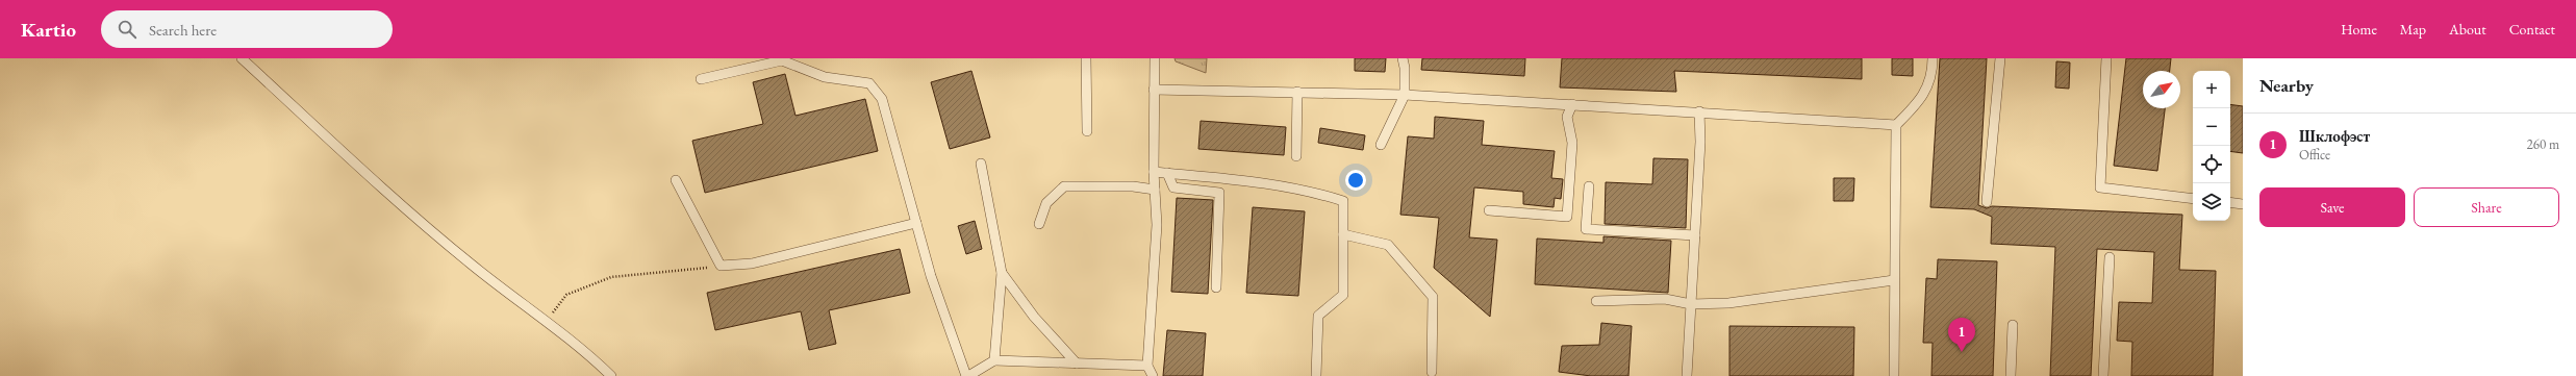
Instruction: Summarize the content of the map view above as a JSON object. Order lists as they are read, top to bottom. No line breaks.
{"north":"top right","page":{"header":"Kartio","search":"Search here","nav":["Home","Map","About","Contact"],"heading":"Nearby","map_buttons":["+","−"],"list":[{"mark":"1","name":"Шклофэст","note":"Office","value":"260 m"}],"buttons":["Save","Share"],"pins":"1"}}
